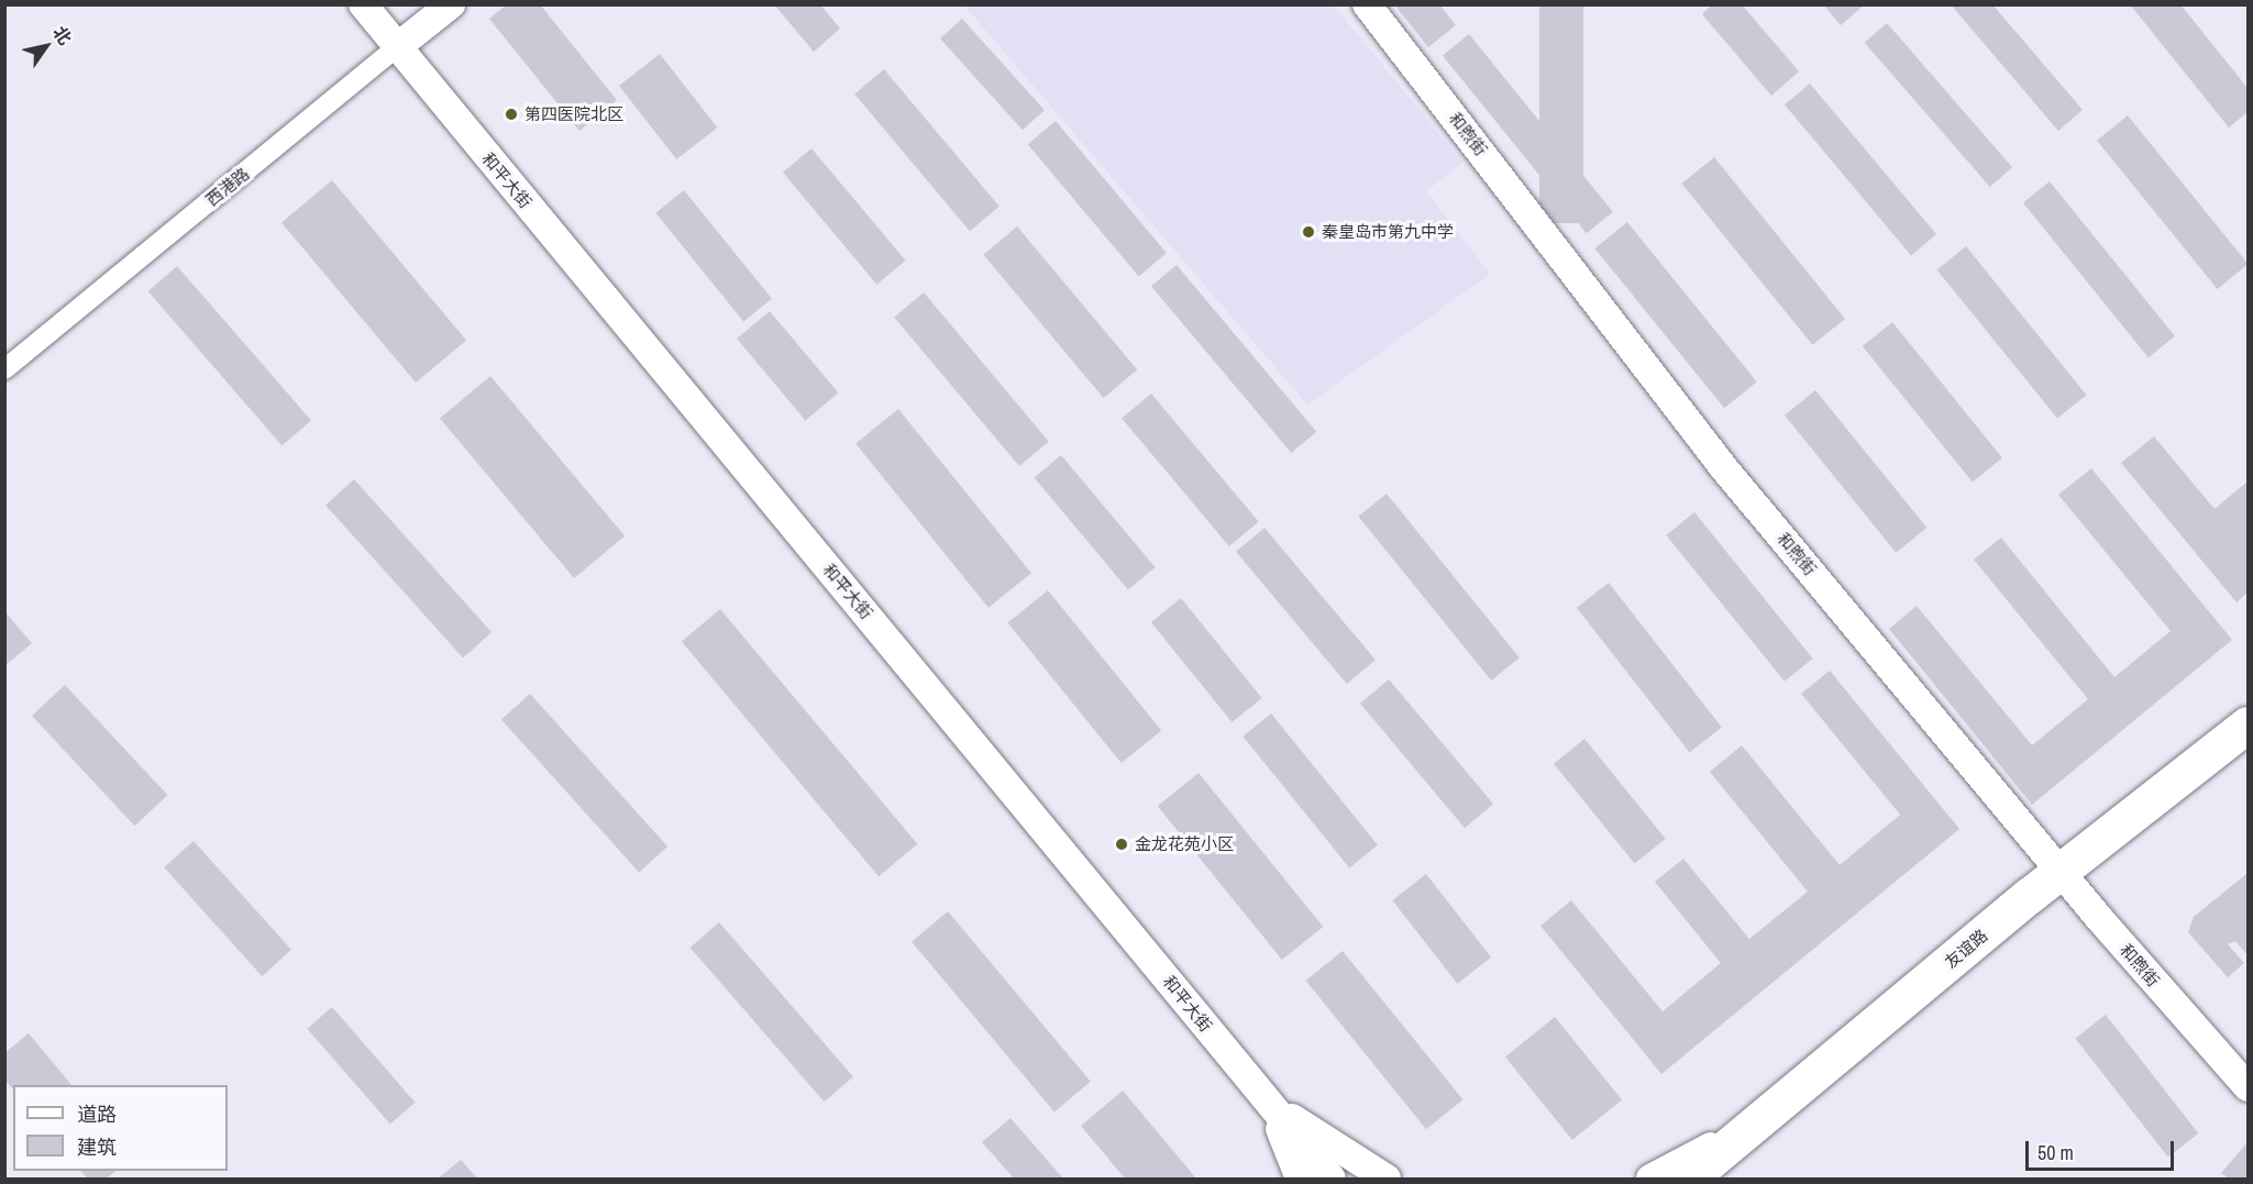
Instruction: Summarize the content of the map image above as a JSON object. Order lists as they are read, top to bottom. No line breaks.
{"streets":{"highway":["友谊路"],"main road":["和煦街","和平大街","西港路"]},"crossings":[["和煦街","友谊路"],["和平大街","西港路"]],"places":["第四医院北区","秦皇岛市第九中学","金龙花苑小区"],"legend":["道路","建筑"],"scale_bar":"50 m","north":"top right"}
